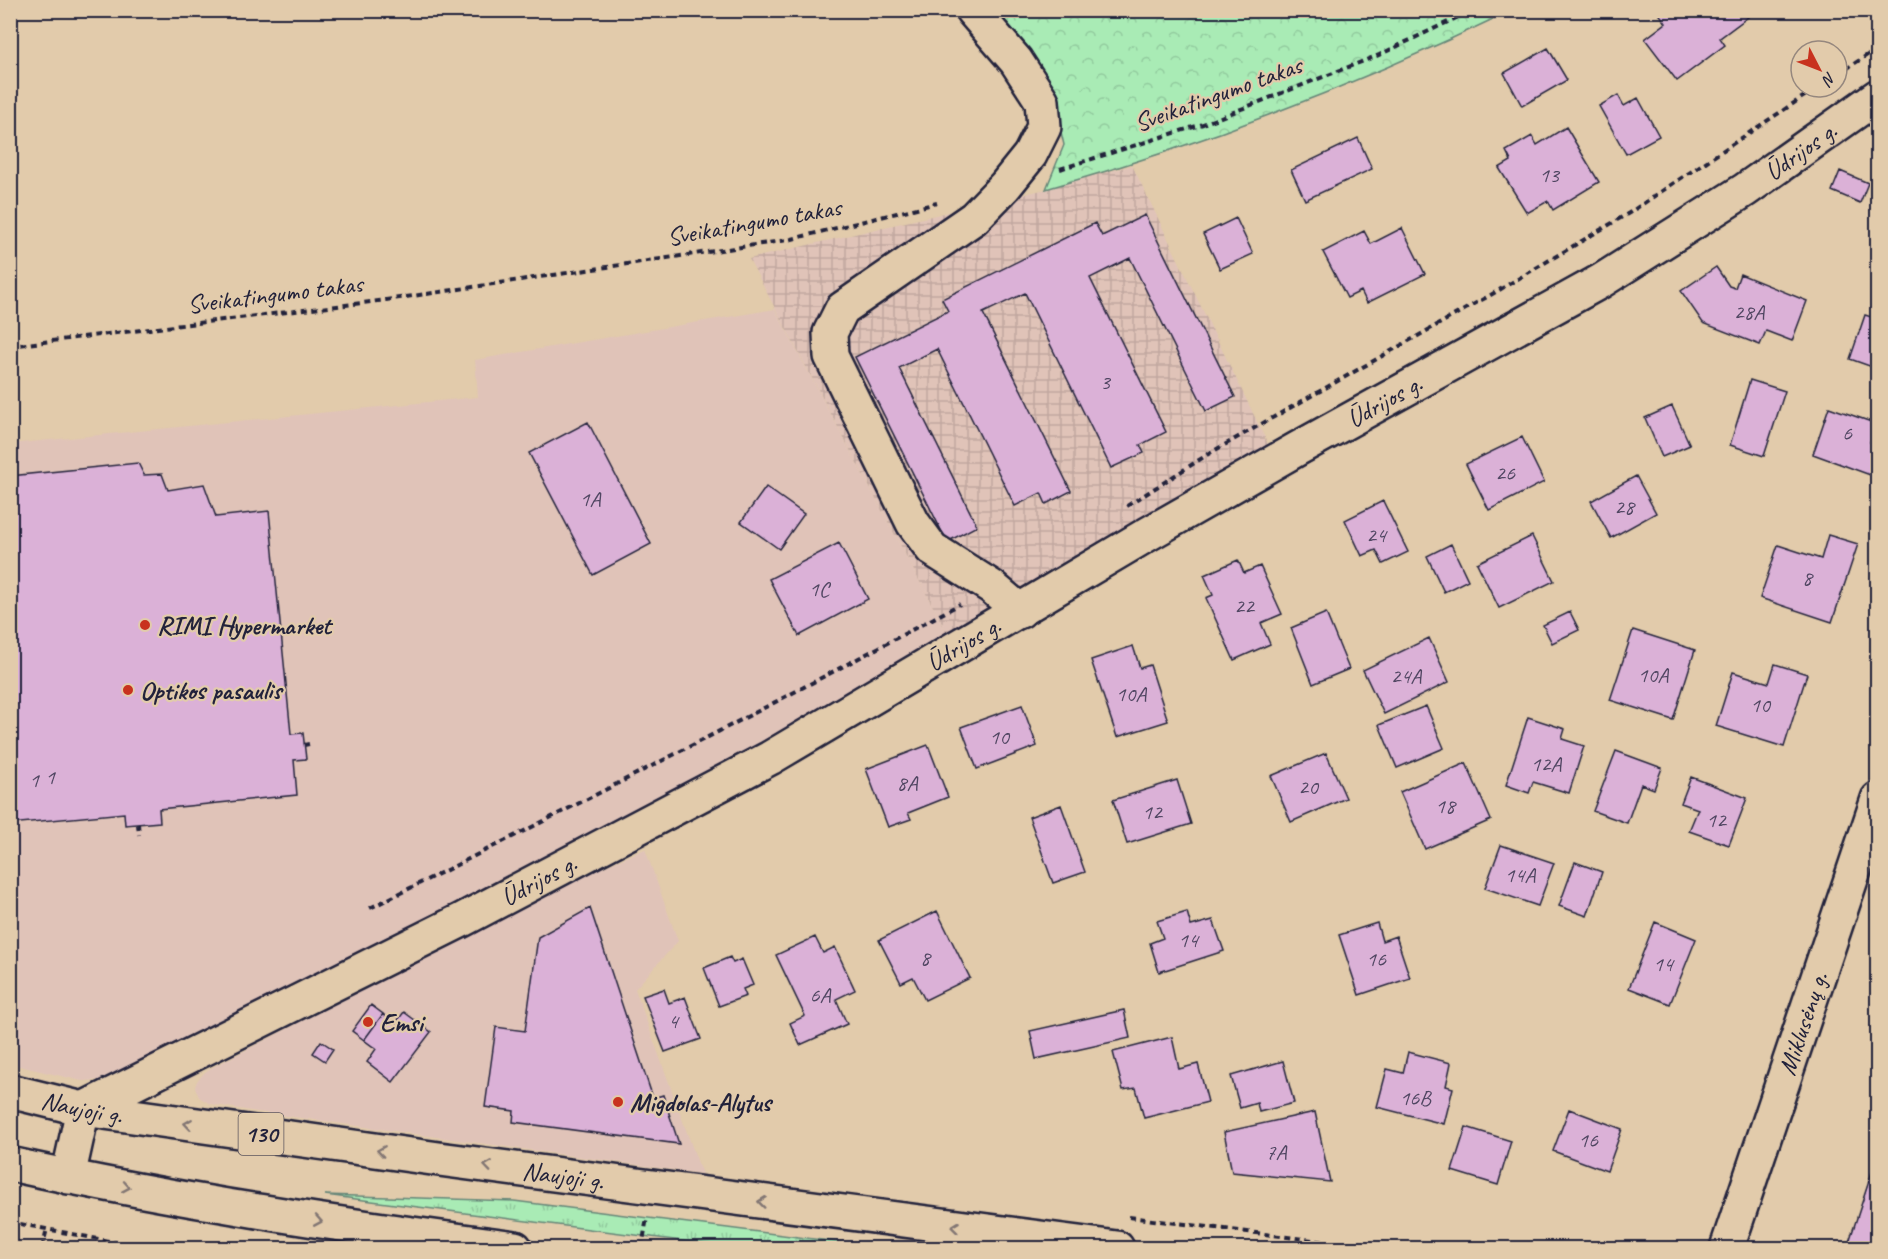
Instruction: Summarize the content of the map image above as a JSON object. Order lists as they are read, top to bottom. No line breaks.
{"streets":{"main road":["Ūdrijos g.","Miklusėnų g.","Naujoji g.","130"],"path":["Sveikatingumo takas"]},"crossings":[["Ūdrijos g.","Naujoji g."]],"places":["RIMI Hypermarket","Optikos pasaulis","Emsi","Migdolas-Alytus"],"house_numbers":["13","28A","3","6","26","1A","28","24","8","1C","22","10A","24A","10A","10","10","12A","1","1","8A","20","18","12","12","14A","14","8","16","14","6A","4","16B","16","7A"],"north":"bottom right"}
